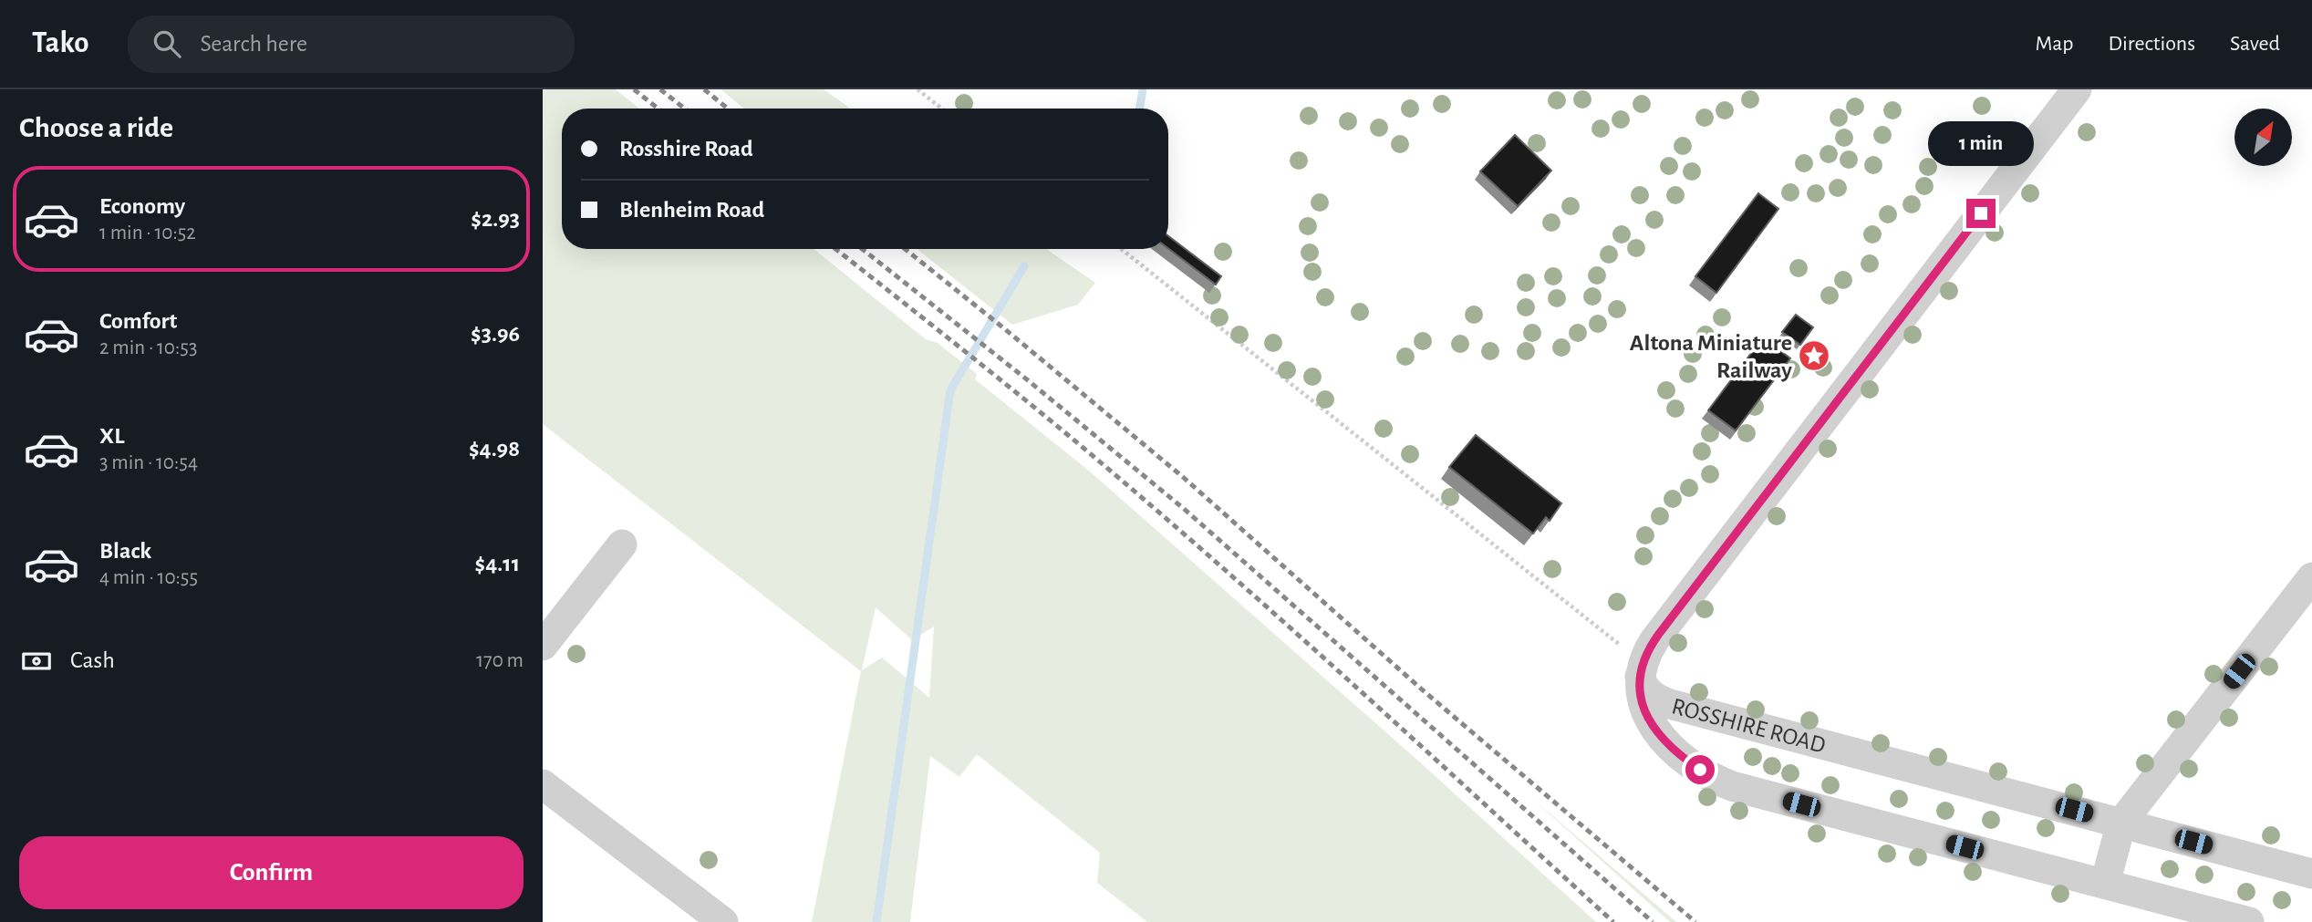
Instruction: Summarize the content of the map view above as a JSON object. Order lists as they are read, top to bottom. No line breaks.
{"streets":{"street":["ROSSHIRE ROAD"]},"places":{"place":["Altona Miniature Railway"]},"north":"top right","page":{"header":"Tako","search":"Search here","nav":["Map","Directions","Saved"],"heading":"Choose a ride","banner":["Rosshire Road","Blenheim Road"],"bubble":"1 min","list":[{"name":"Economy","note":"1 min · 10:52","value":"$2.93"},{"name":"Comfort","note":"2 min · 10:53","value":"$3.96"},{"name":"XL","note":"3 min · 10:54","value":"$4.98"},{"name":"Black","note":"4 min · 10:55","value":"$4.11"}],"pay":["Cash","170 m"],"buttons":"Confirm"}}
